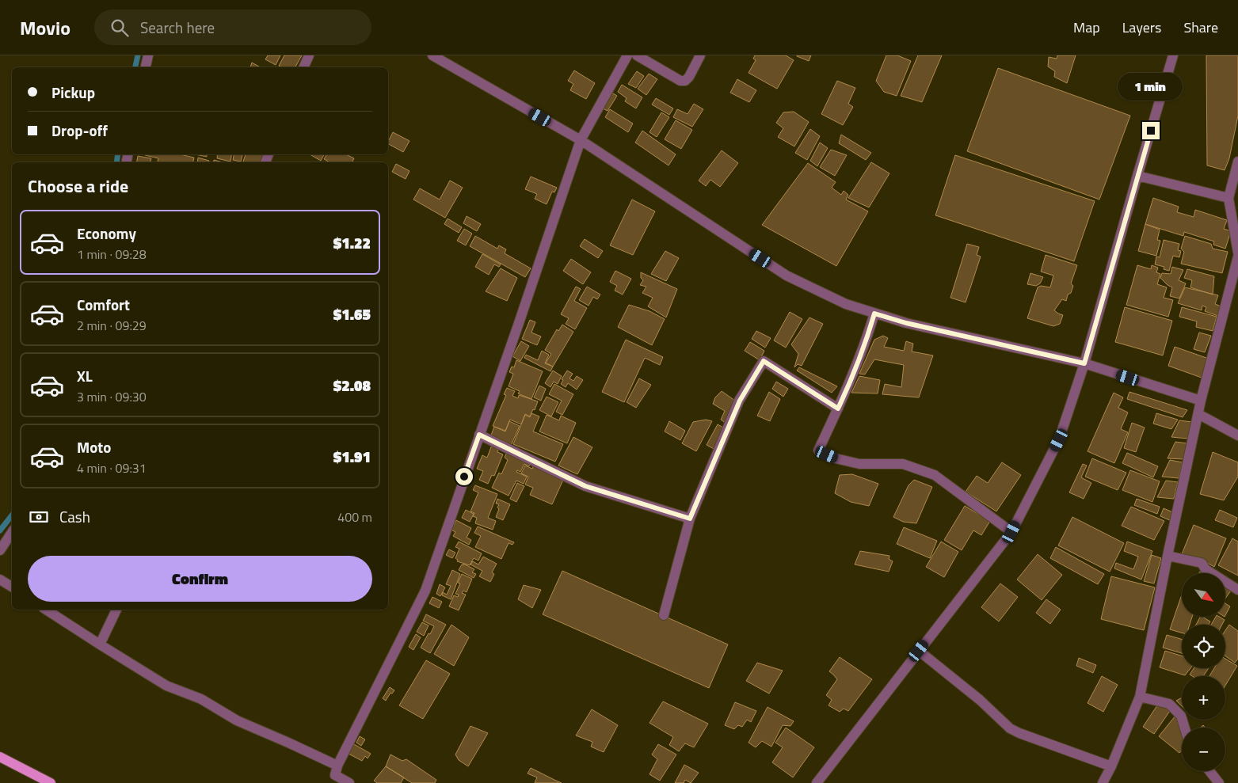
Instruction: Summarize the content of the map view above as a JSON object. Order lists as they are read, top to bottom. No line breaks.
{"north":"bottom right","page":{"header":"Movio","search":"Search here","nav":["Map","Layers","Share"],"banner":["Pickup","Drop-off"],"bubble":"1 min","heading":"Choose a ride","list":[{"name":"Economy","note":"1 min · 09:28","value":"$1.22"},{"name":"Comfort","note":"2 min · 09:29","value":"$1.65"},{"name":"XL","note":"3 min · 09:30","value":"$2.08"},{"name":"Moto","note":"4 min · 09:31","value":"$1.91"}],"pay":["Cash","400 m"],"buttons":"Confirm","map_buttons":["+","−"]}}
